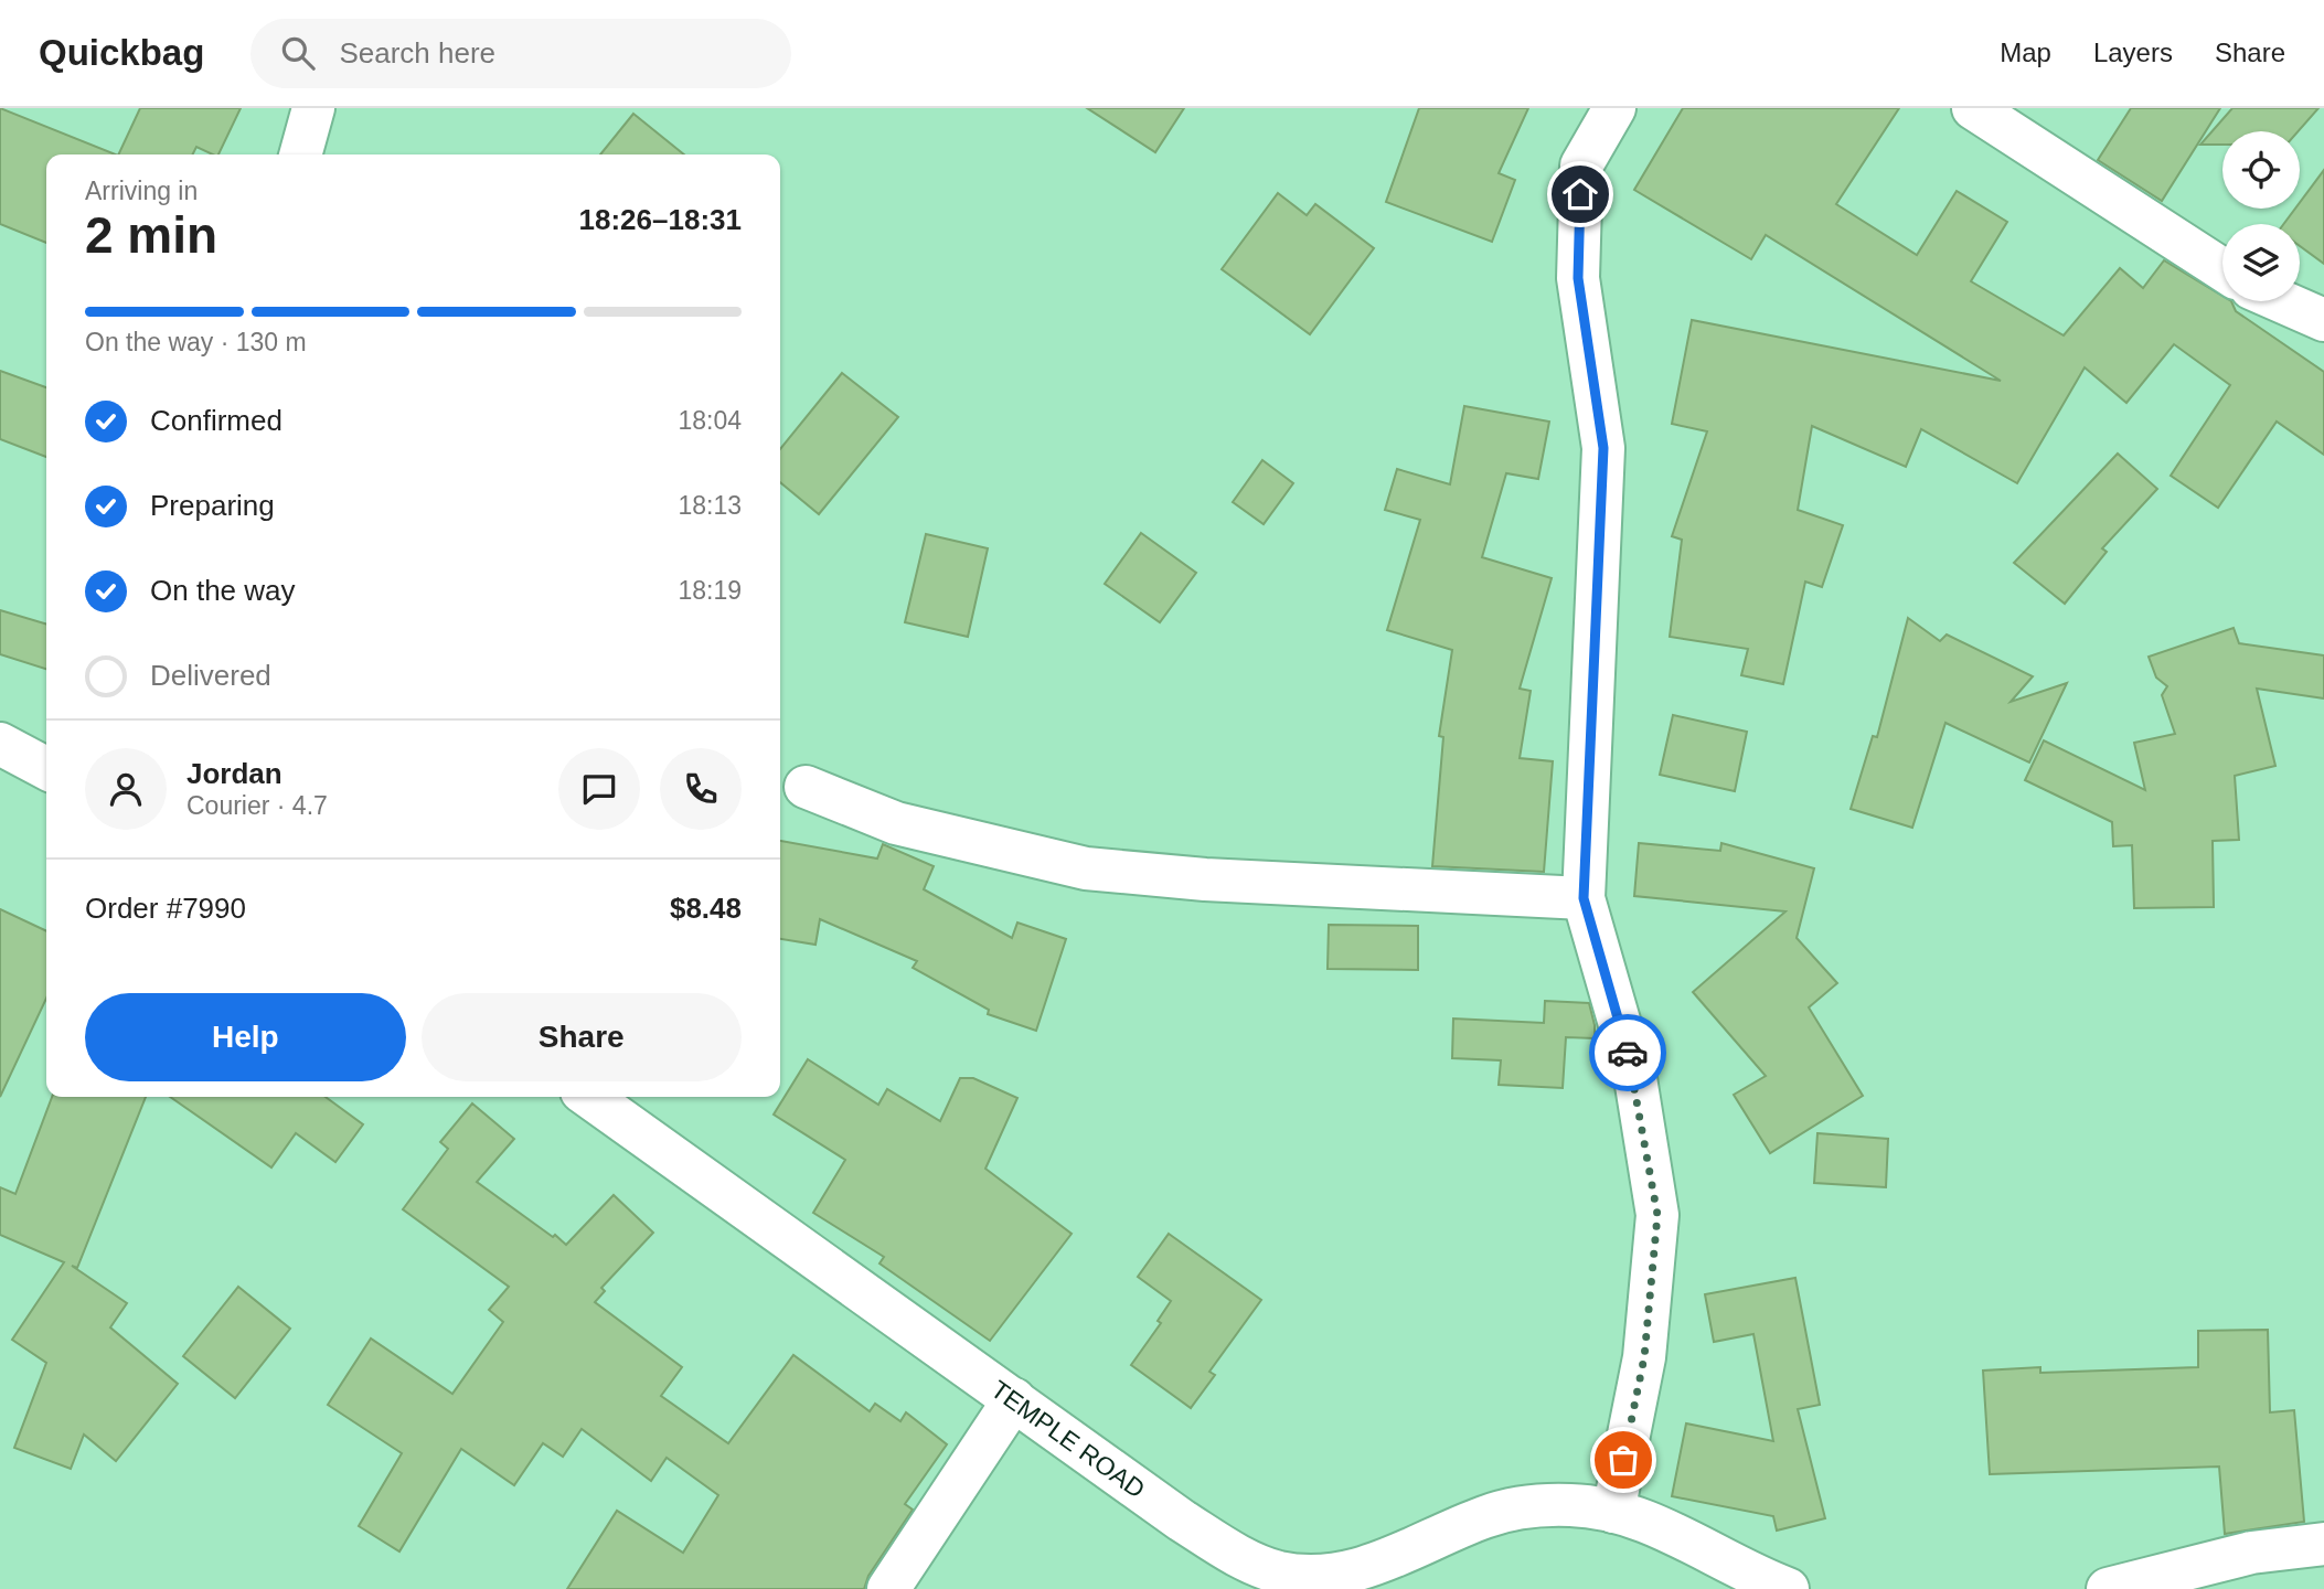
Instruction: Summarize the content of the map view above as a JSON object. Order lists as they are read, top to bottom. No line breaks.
{"streets":{"street":["TEMPLE ROAD"]},"page":{"header":"Quickbag","search":"Search here","nav":["Map","Layers","Share"],"heading":["2 min","Arriving in","18:26–18:31"],"panel":["Jordan","Courier · 4.7","Order #7990","$8.48"],"bar":"On the way · 130 m","list":[["Confirmed","18:04"],["Preparing","18:13"],["On the way","18:19"],"Delivered"],"buttons":["Help","Share"]}}
